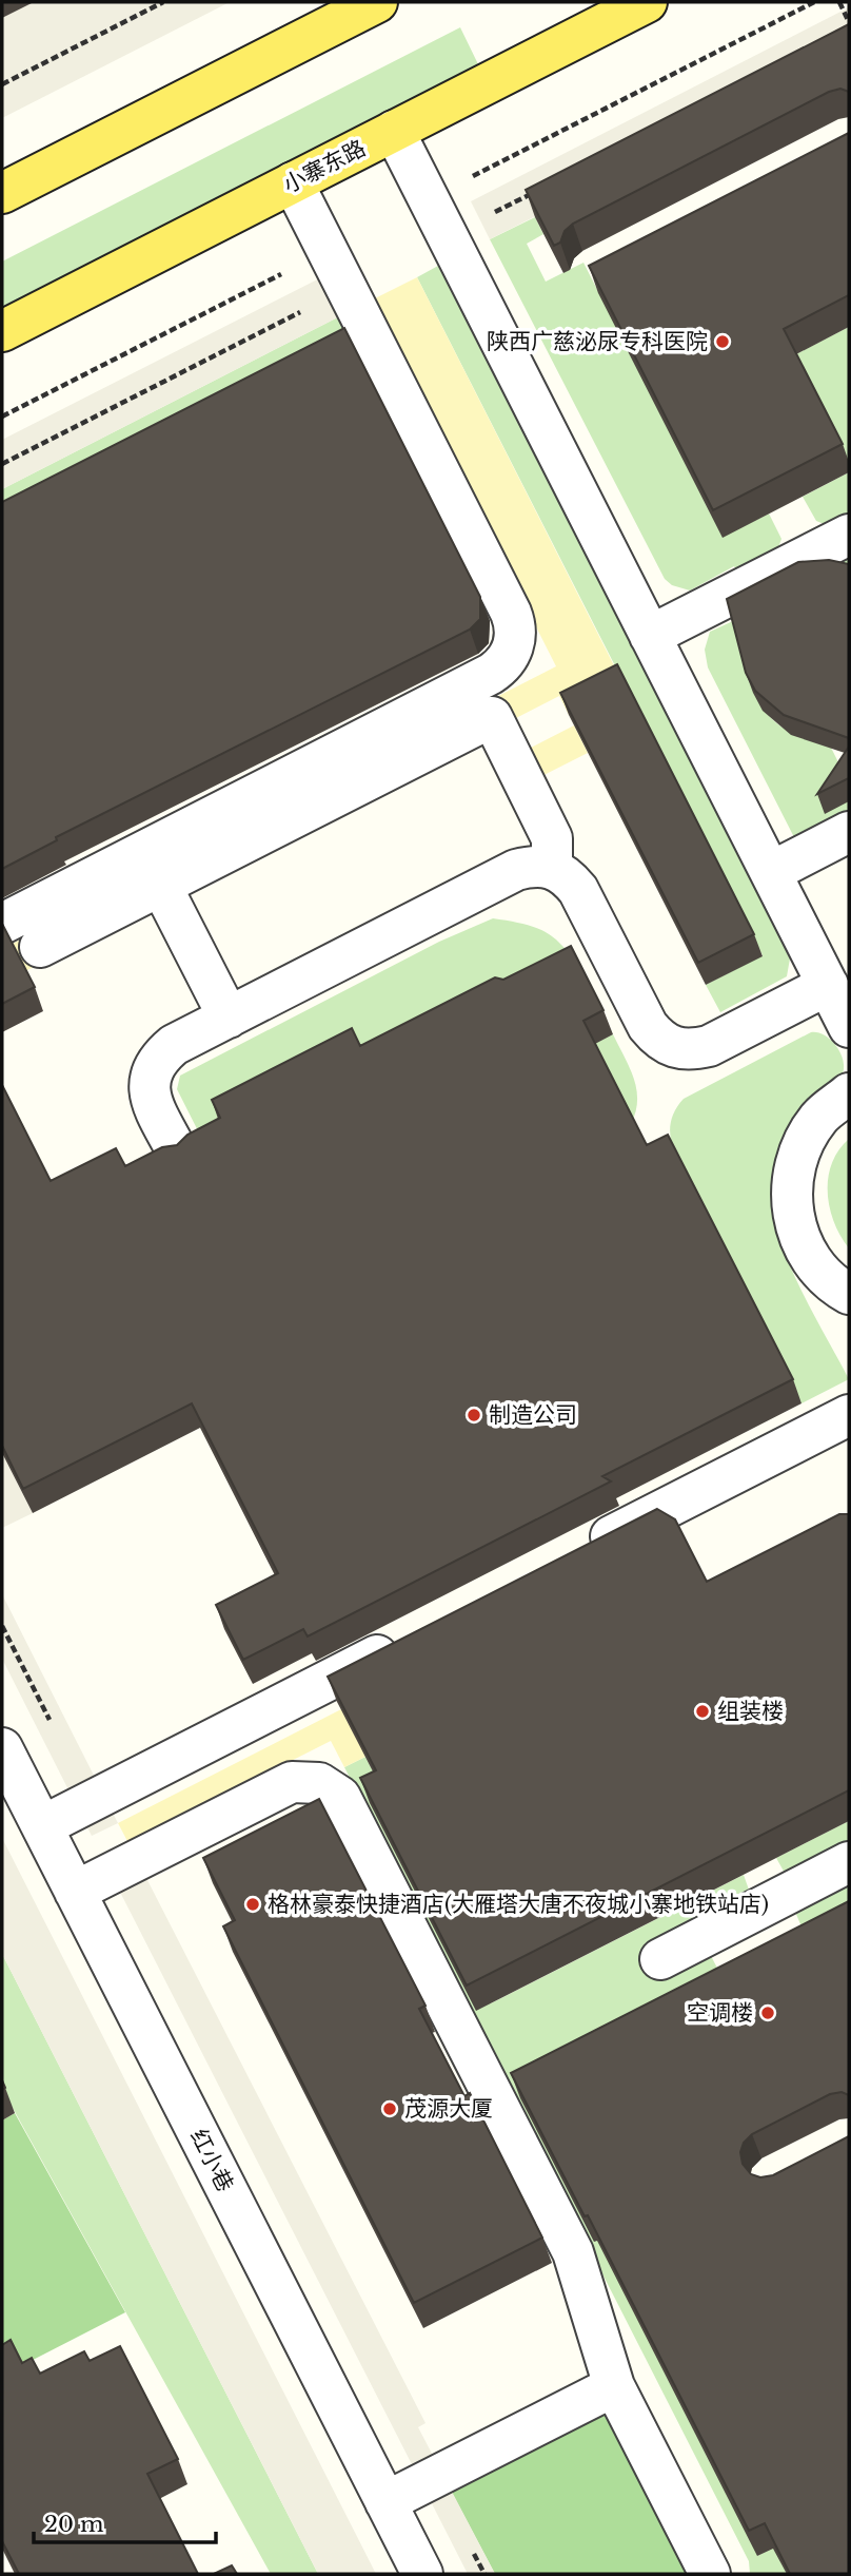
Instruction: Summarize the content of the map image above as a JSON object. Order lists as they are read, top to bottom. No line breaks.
{"streets":{"main road":["小寨东路"],"street":["红小巷"]},"places":["陕西广慈泌尿专科医院","制造公司","组装楼","格林豪泰快捷酒店(大雁塔大唐不夜城小寨地铁站店)","空调楼","茂源大厦"],"scale_bar":"20 m"}
